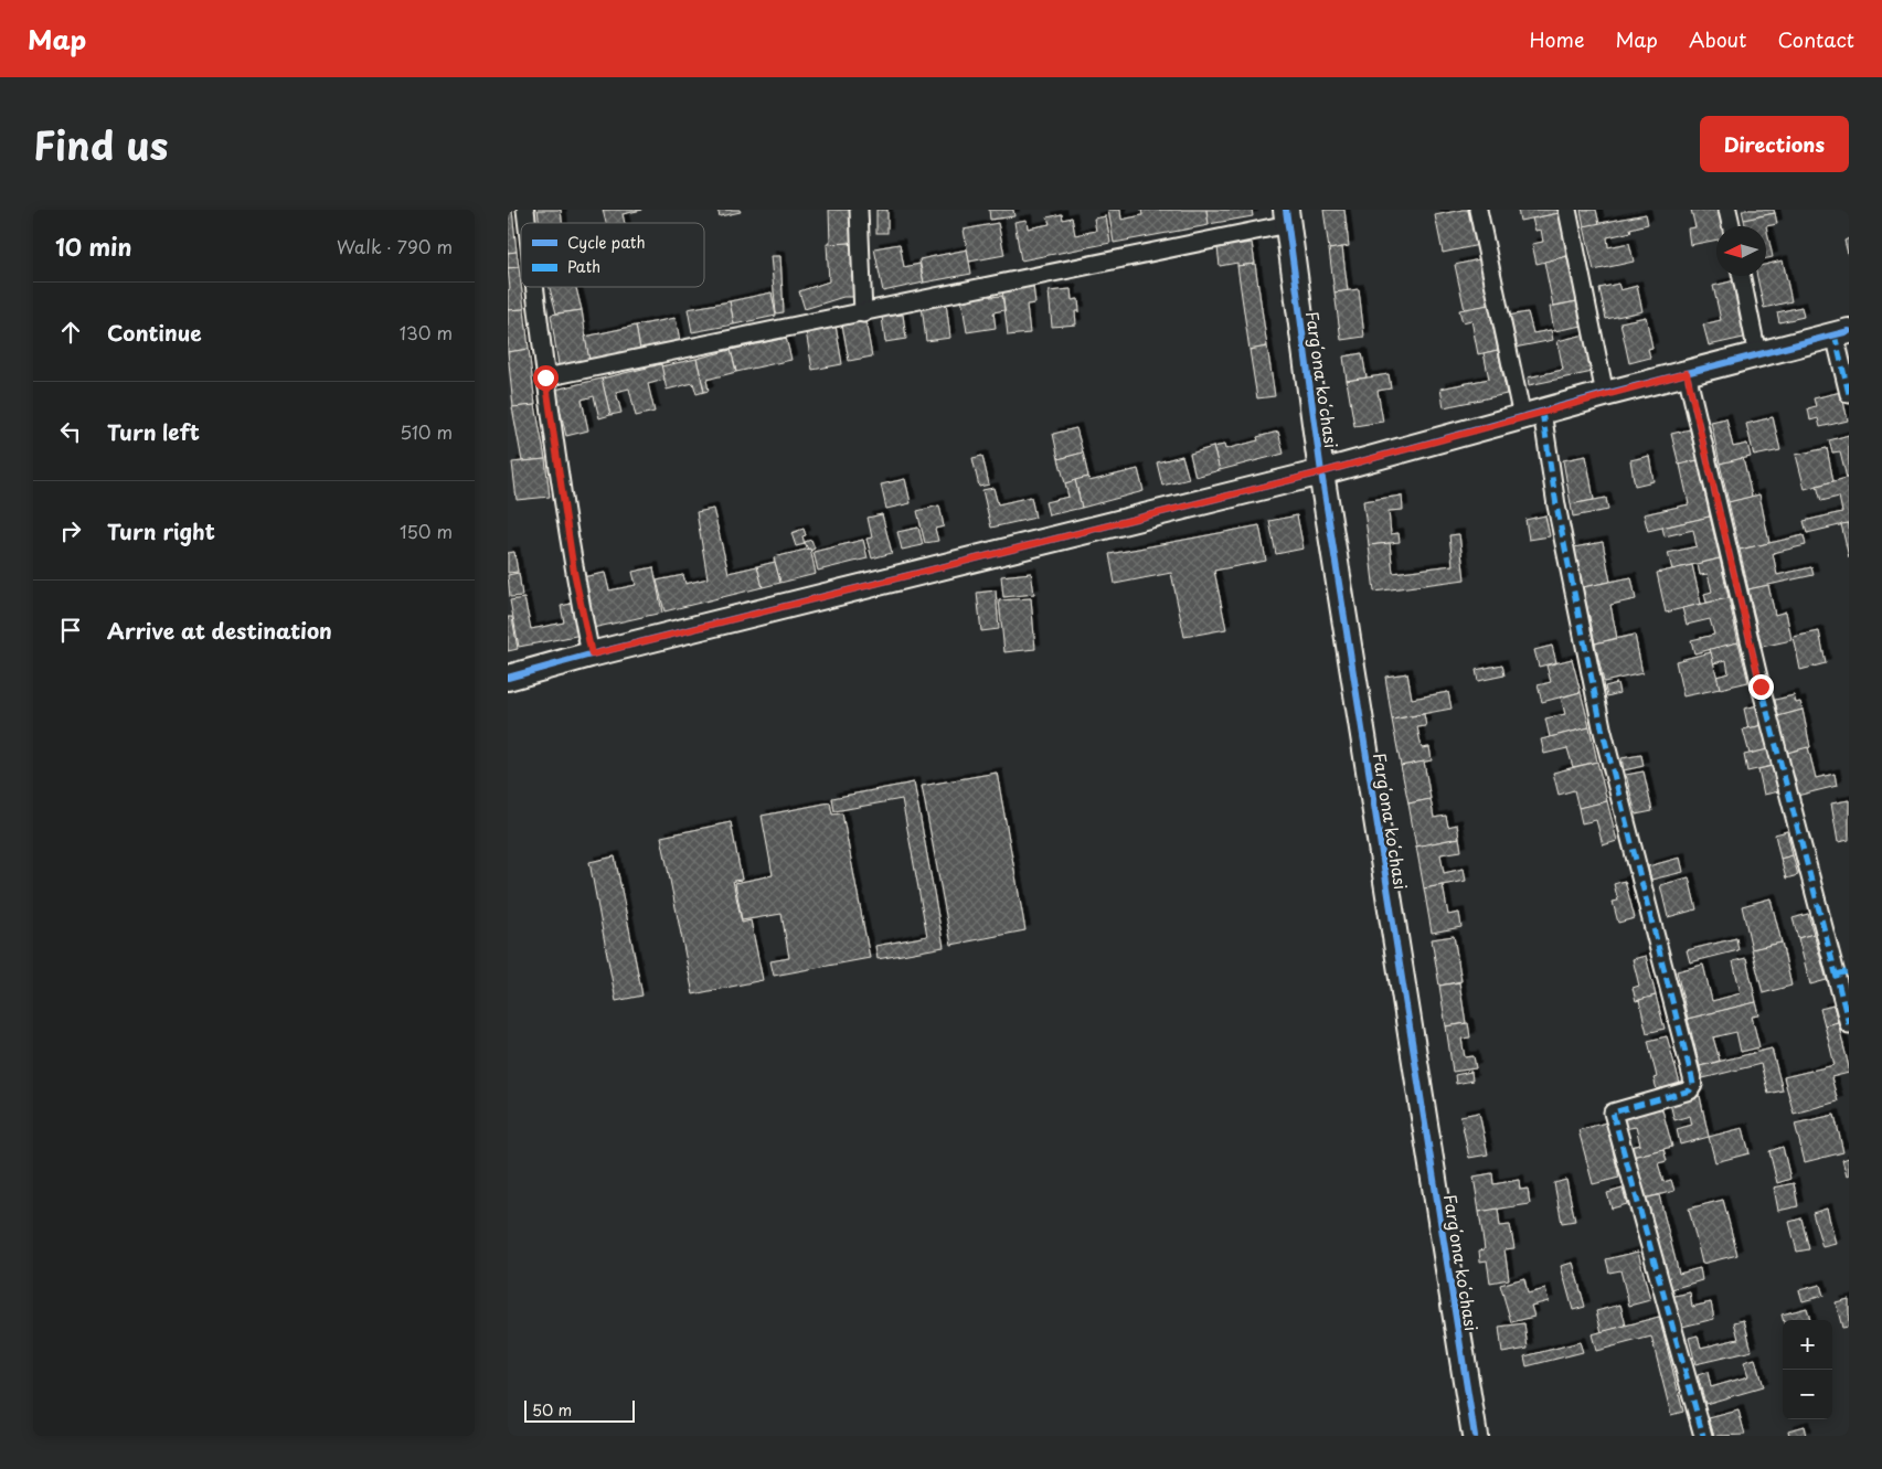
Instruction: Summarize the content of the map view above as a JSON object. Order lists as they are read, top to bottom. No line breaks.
{"streets":{"street":["Fargʻona koʻchasi"]},"legend":["Cycle path","Path"],"scale_bar":"50 m","north":"left","page":{"header":"Map","nav":["Home","Map","About","Contact"],"title":"Find us","buttons":"Directions","heading":["10 min","Walk · 790 m"],"list":[["Continue","130 m"],["Turn left","510 m"],["Turn right","150 m"],"Arrive at destination"],"map_buttons":["+","−"],"scale":"50 m"}}
